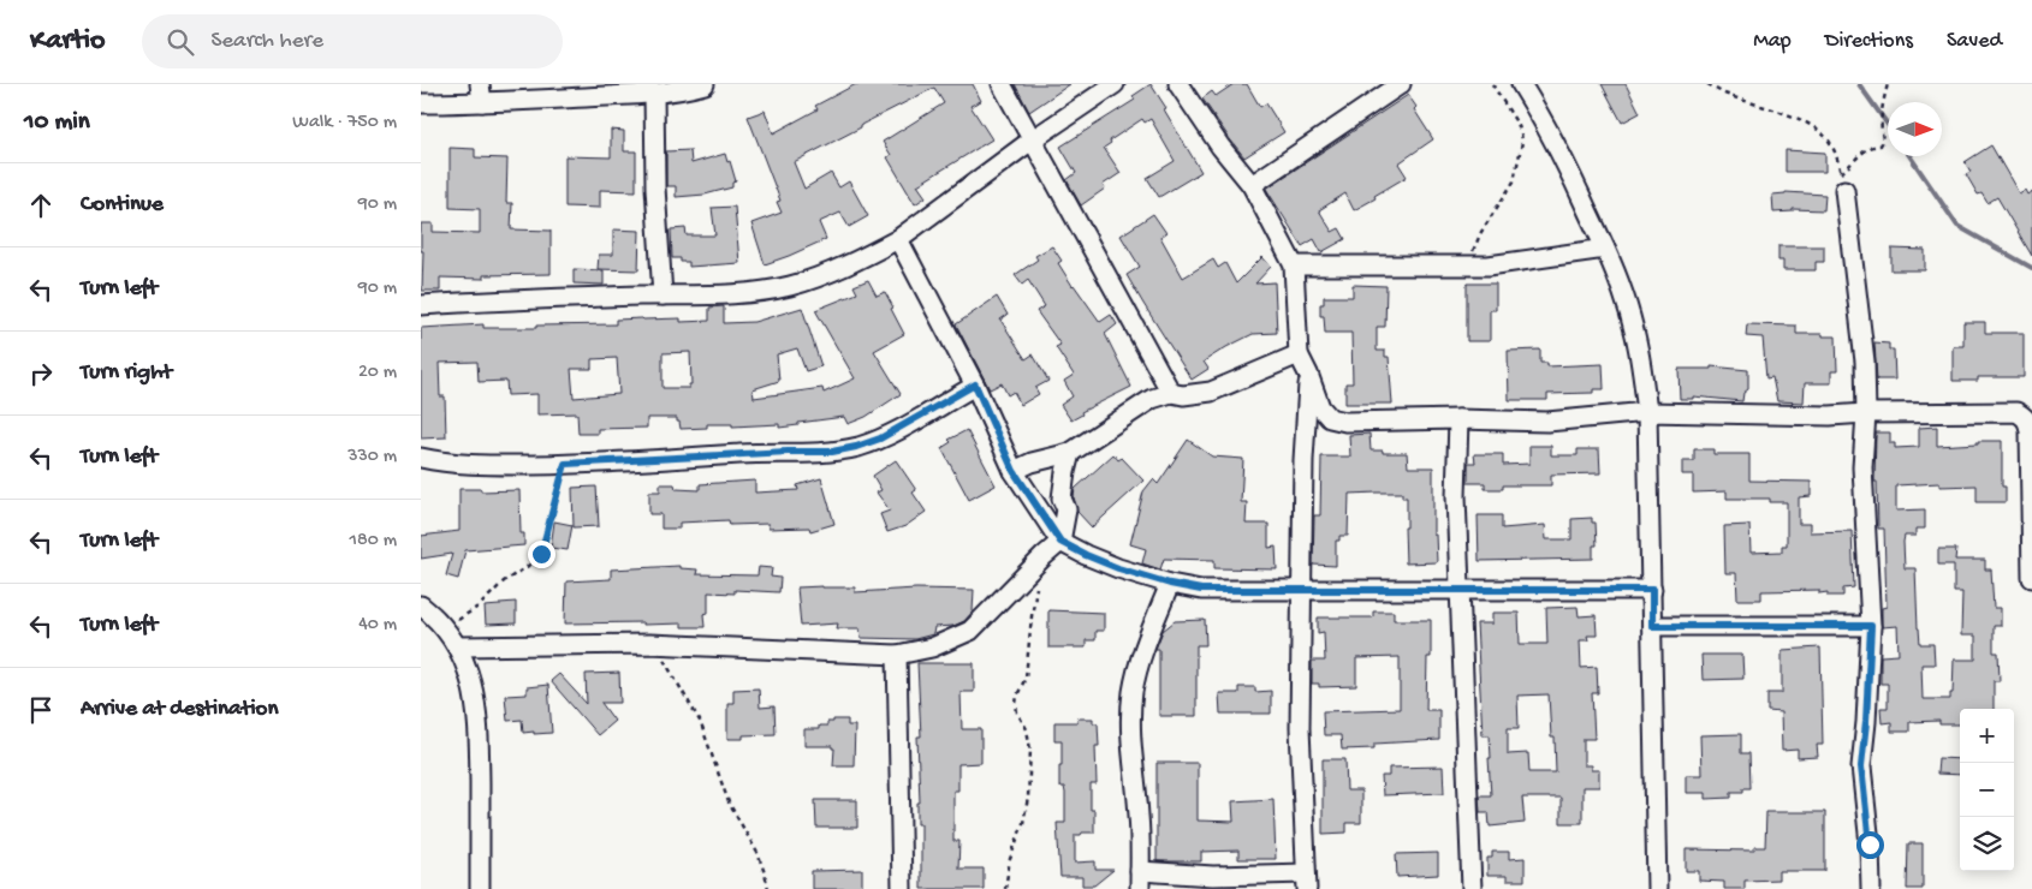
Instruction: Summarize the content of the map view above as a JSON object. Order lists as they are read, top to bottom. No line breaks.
{"north":"right","page":{"header":"Kartio","search":"Search here","nav":["Map","Directions","Saved"],"heading":["10 min","Walk · 750 m"],"list":[["Continue","90 m"],["Turn left","90 m"],["Turn right","20 m"],["Turn left","330 m"],["Turn left","180 m"],["Turn left","40 m"],"Arrive at destination"],"map_buttons":["+","−"]}}
